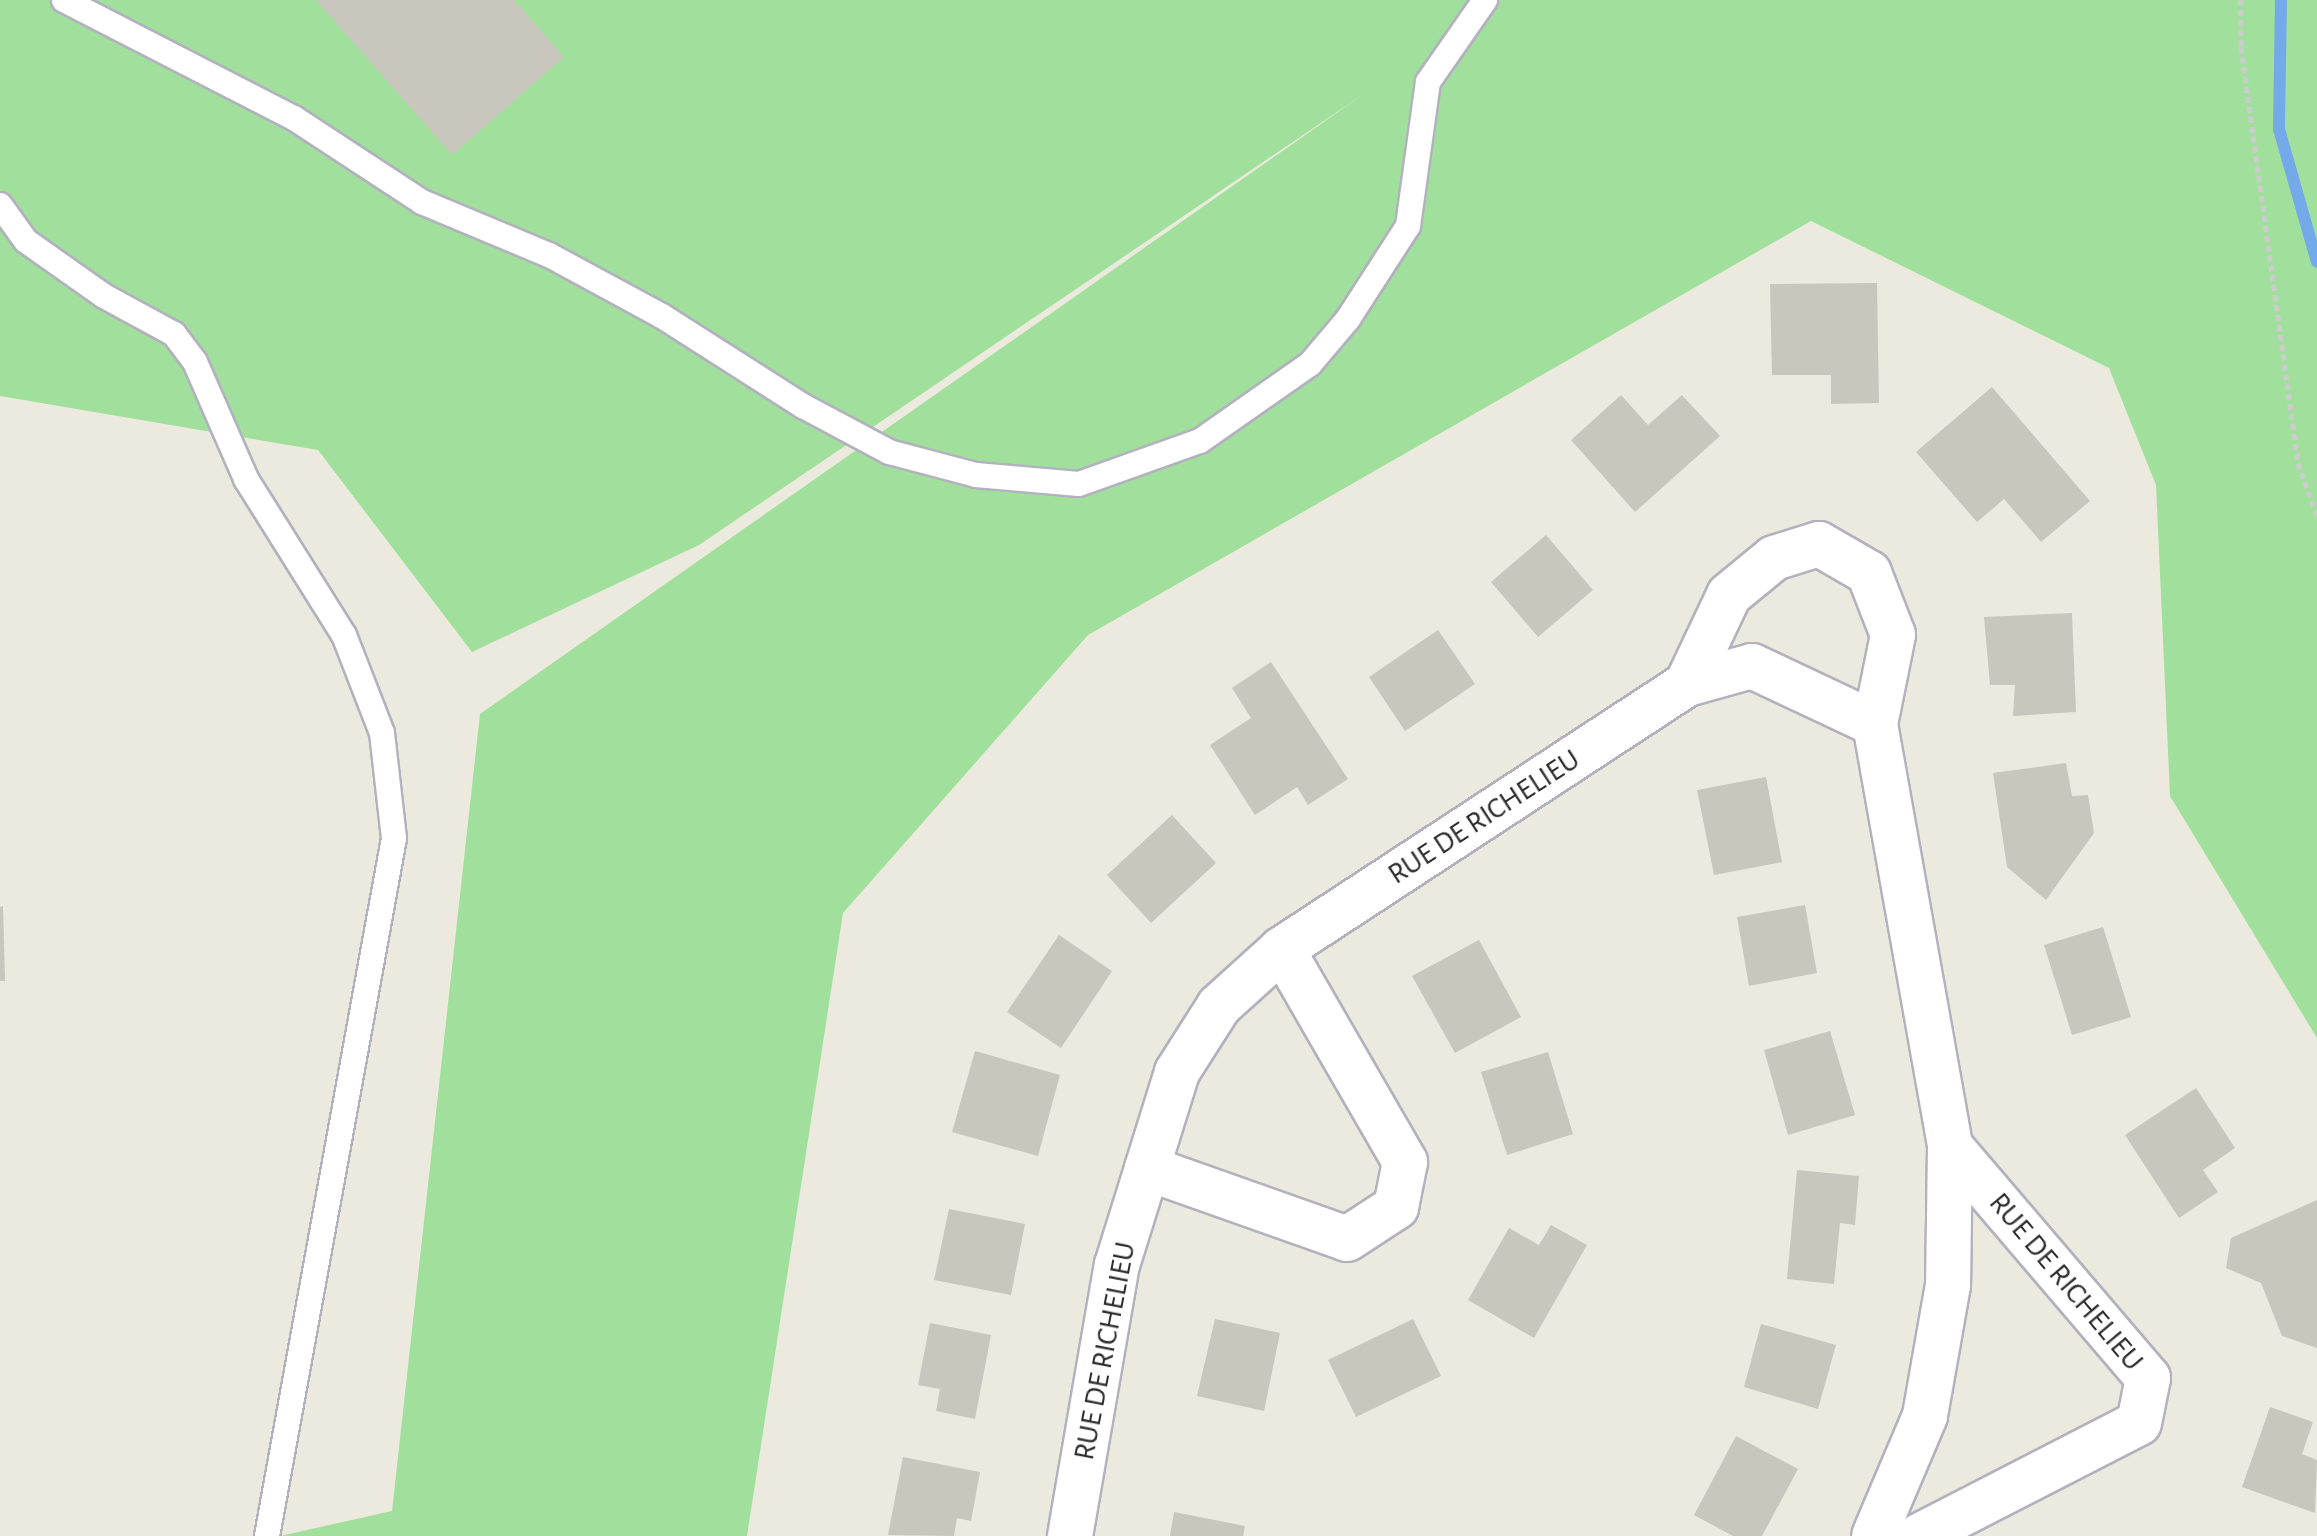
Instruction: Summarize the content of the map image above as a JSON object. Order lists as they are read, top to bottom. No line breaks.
{"streets":{"street":["RUE DE RICHELIEU"]}}
